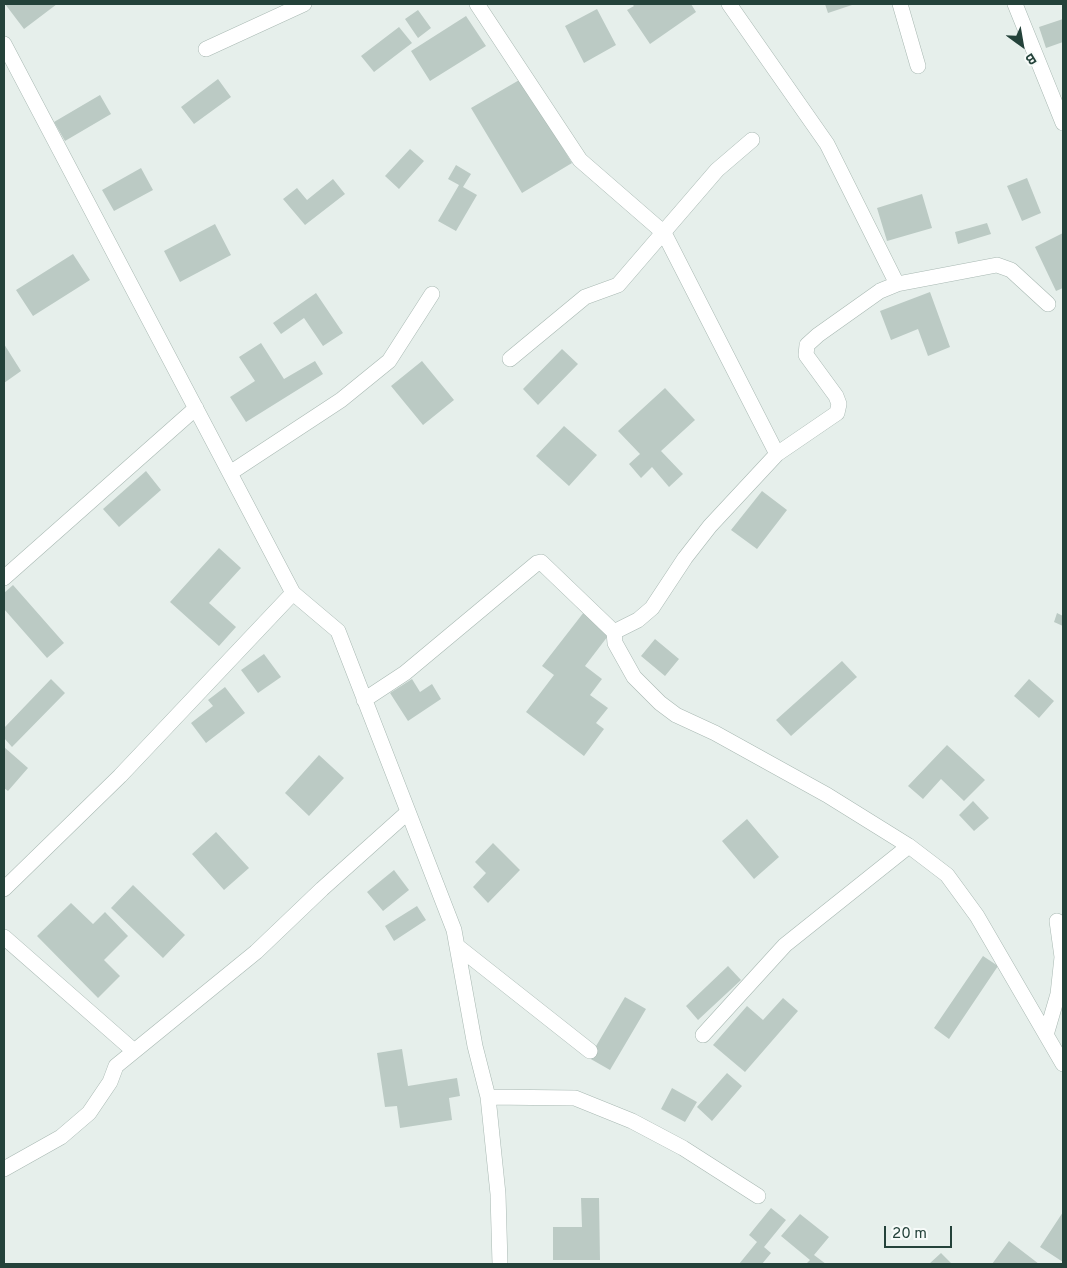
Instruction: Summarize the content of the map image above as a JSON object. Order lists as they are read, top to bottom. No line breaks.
{"scale_bar":"20 m","north":"bottom right"}
